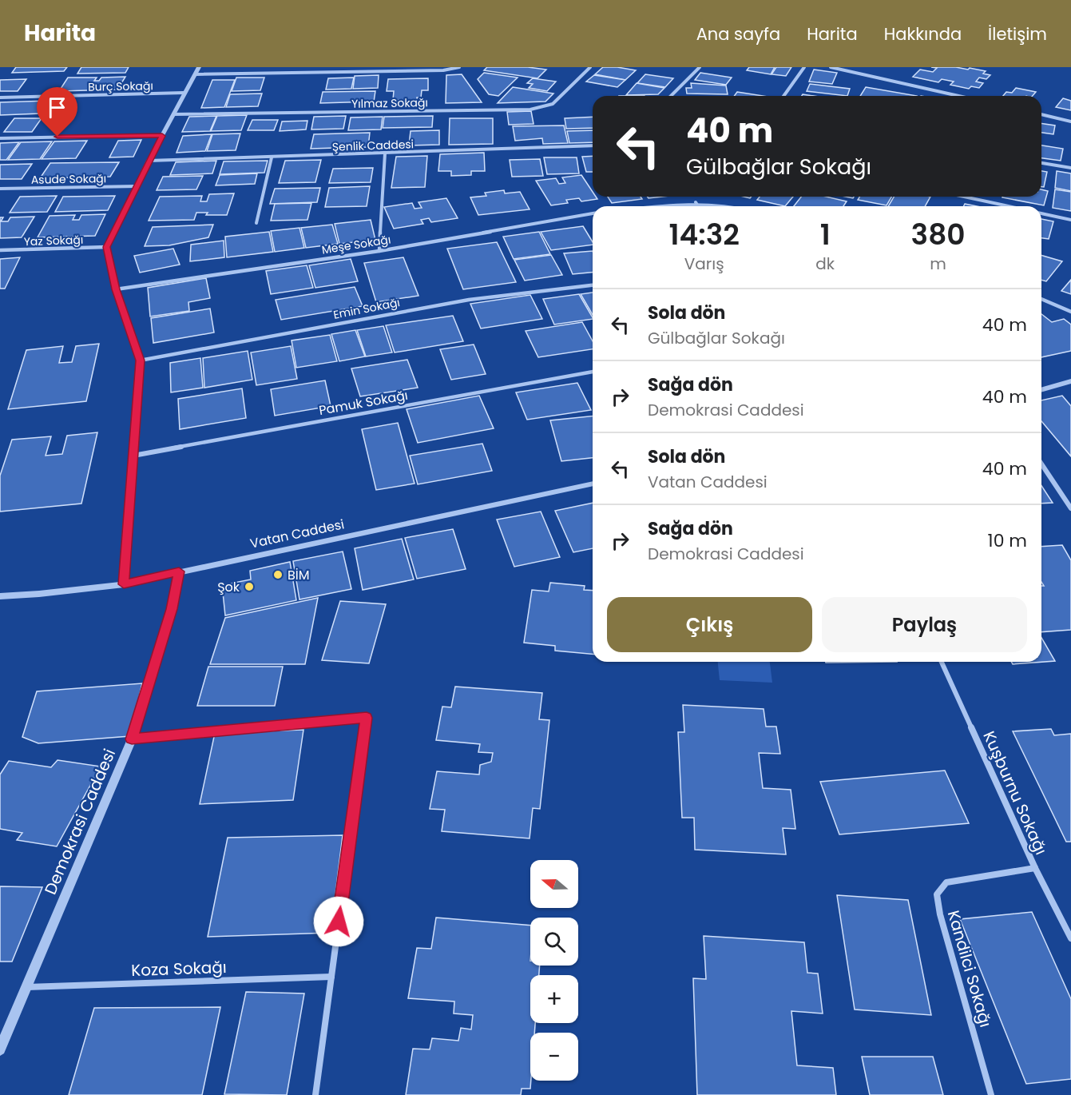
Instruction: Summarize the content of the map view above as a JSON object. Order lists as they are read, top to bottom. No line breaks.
{"streets":{"street":["Burç Sokağı","Yılmaz Sokağı","Şenlik Caddesi","Asude Sokağı","Yaz Sokağı","Meşe Sokağı","Emin Sokağı","Pamuk Sokağı","Vatan Caddesi","Kuşburnu Sokağı","Demokrasi Caddesi","Koza Sokağı","Kandilci Sokağı"]},"crossings":[["Vatan Caddesi","Demokrasi Caddesi"],["Kuşburnu Sokağı","Kandilci Sokağı"],["Demokrasi Caddesi","Koza Sokağı"]],"places":["BİM","Şok"],"north":"left","page":{"header":"Harita","nav":["Ana sayfa","Harita","Hakkında","İletişim"],"turn":["40 m","Gülbağlar Sokağı"],"eta":["14:32","Varış","1","dk","380","m"],"list":[{"name":"Sola dön","note":"Gülbağlar Sokağı","value":"40 m"},{"name":"Sağa dön","note":"Demokrasi Caddesi","value":"40 m"},{"name":"Sola dön","note":"Vatan Caddesi","value":"40 m"},{"name":"Sağa dön","note":"Demokrasi Caddesi","value":"10 m"}],"buttons":["Çıkış","Paylaş"],"map_buttons":["+","−"]}}
